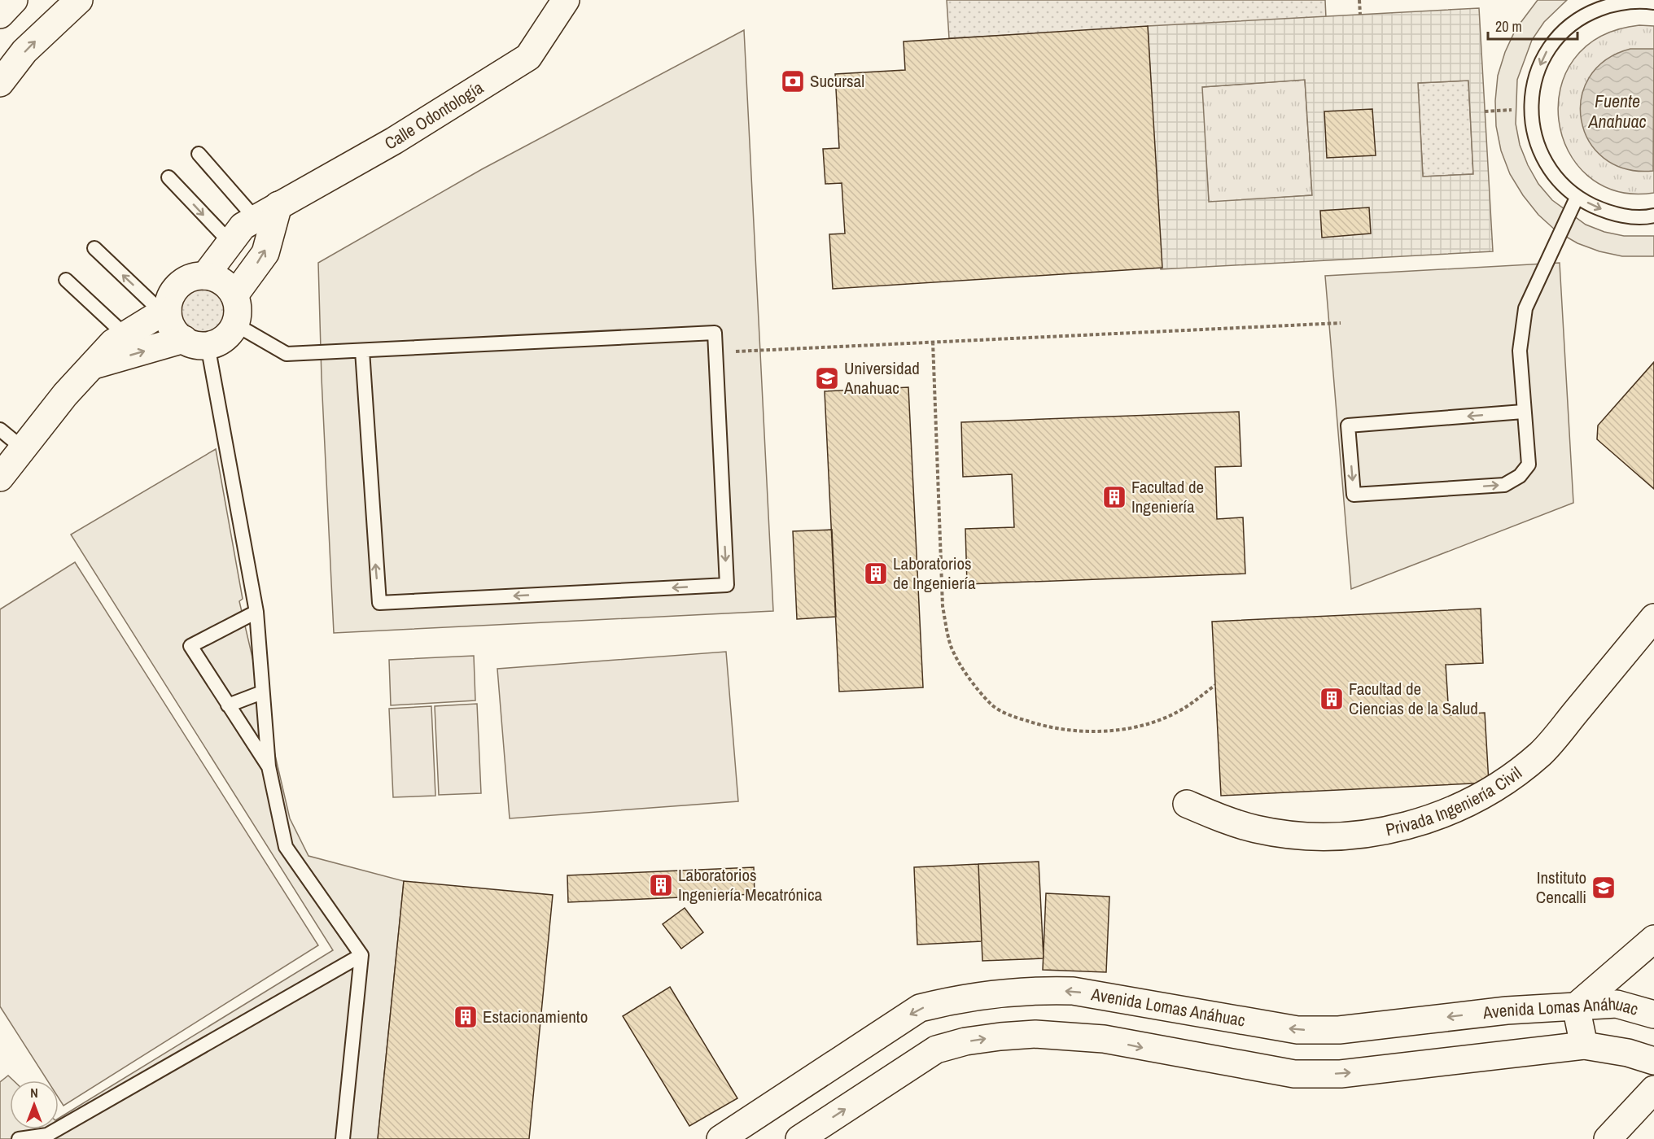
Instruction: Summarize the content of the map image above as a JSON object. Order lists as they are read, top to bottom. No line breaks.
{"streets":{"main road":["Calle Odontología","Privada Ingeniería Civil","Avenida Lomas Anáhuac"]},"water":["Fuente Anahuac"],"places":{"bank":["Sucursal"],"school or university":["Universidad Anahuac","Instituto Cencalli"],"building":["Facultad de Ingeniería","Laboratorios de Ingeniería","Facultad de Ciencias de la Salud","Laboratorios Ingeniería Mecatrónica","Estacionamiento"]},"scale_bar":"20 m","north":"top"}
